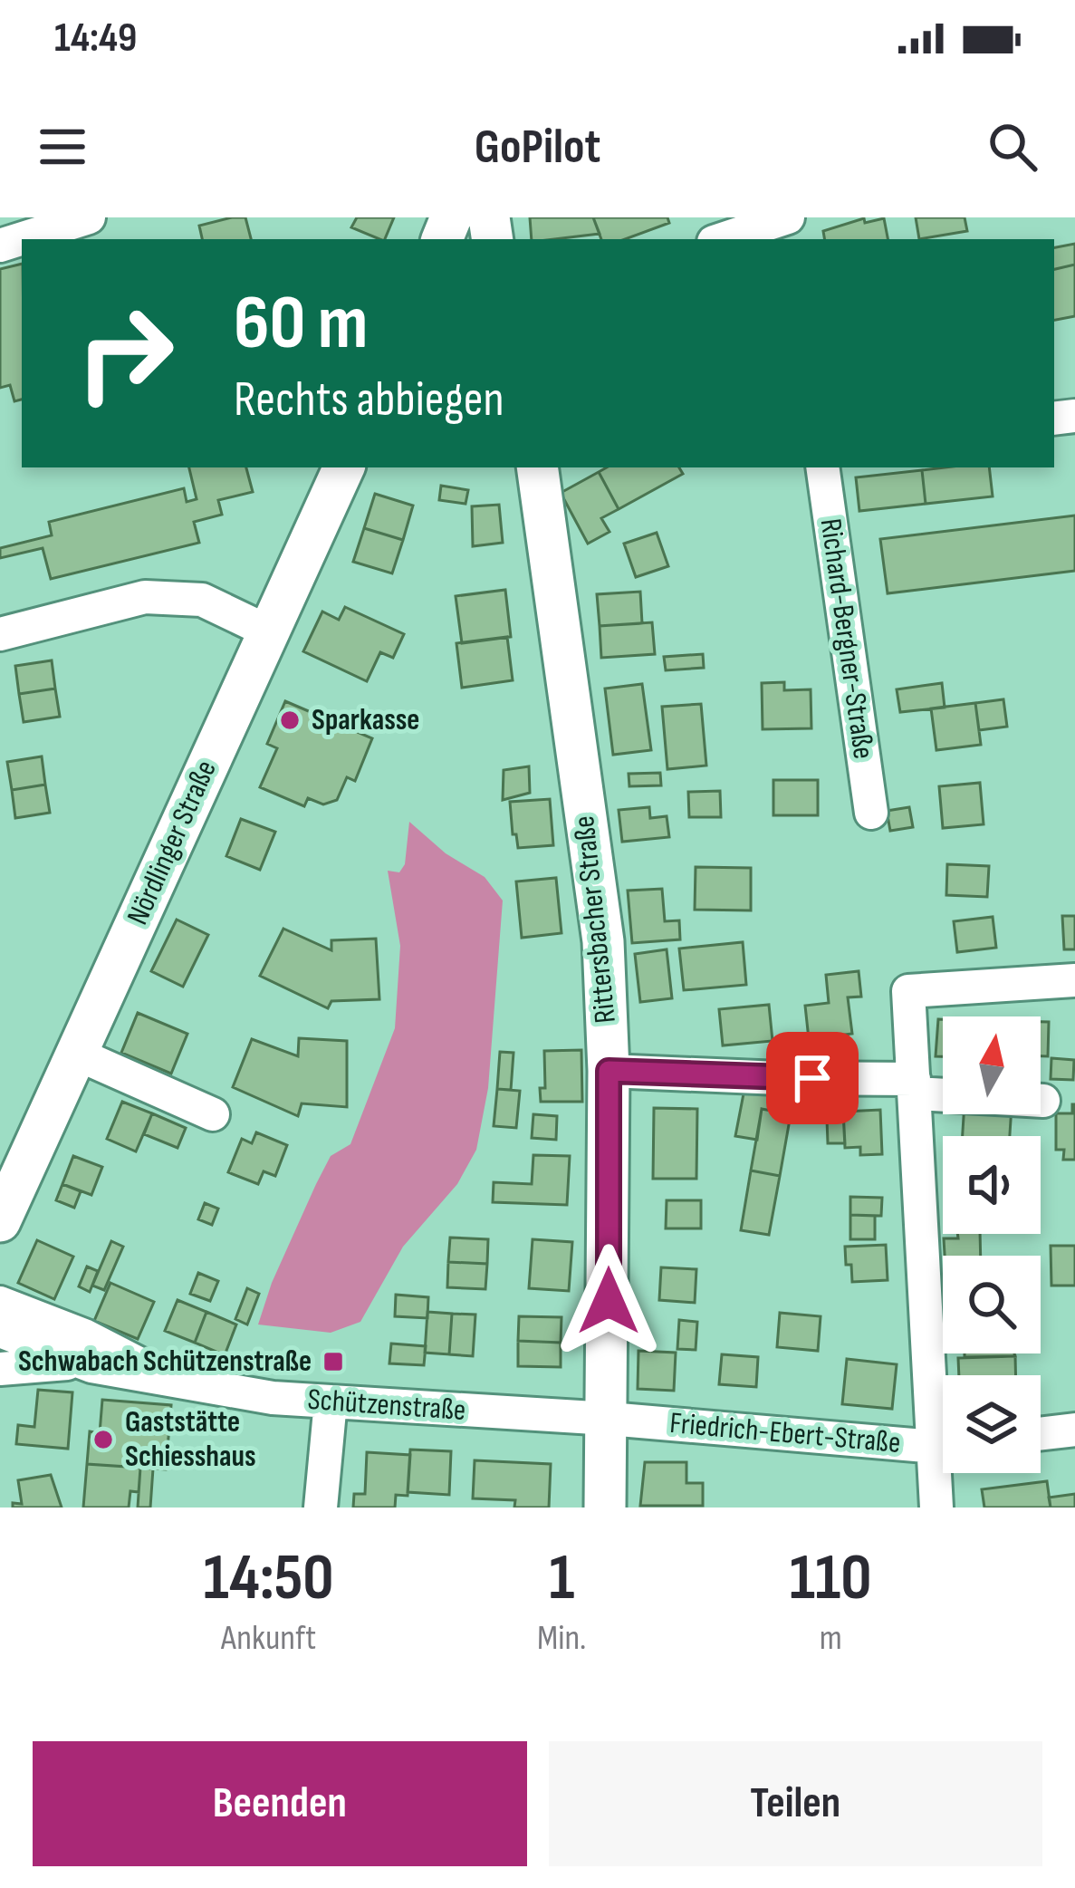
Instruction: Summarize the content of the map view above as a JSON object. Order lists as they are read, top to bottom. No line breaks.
{"streets":{"main road":["Nördlinger Straße","Rittersbacher Straße"],"street":["Richard-Bergner-Straße","Schützenstraße","Friedrich-Ebert-Straße"]},"crossings":[["Rittersbacher Straße","Schützenstraße"],["Rittersbacher Straße","Friedrich-Ebert-Straße"],["Schützenstraße","Friedrich-Ebert-Straße"]],"places":{"other":["Sparkasse","Gaststätte Schiesshaus"],"transit":["Schwabach Schützenstraße"]},"north":"top","page":{"status":"14:49","header":"GoPilot","turn":["60 m","Rechts abbiegen"],"eta":["14:50","Ankunft","1","Min.","110","m"],"buttons":["Beenden","Teilen"]}}
